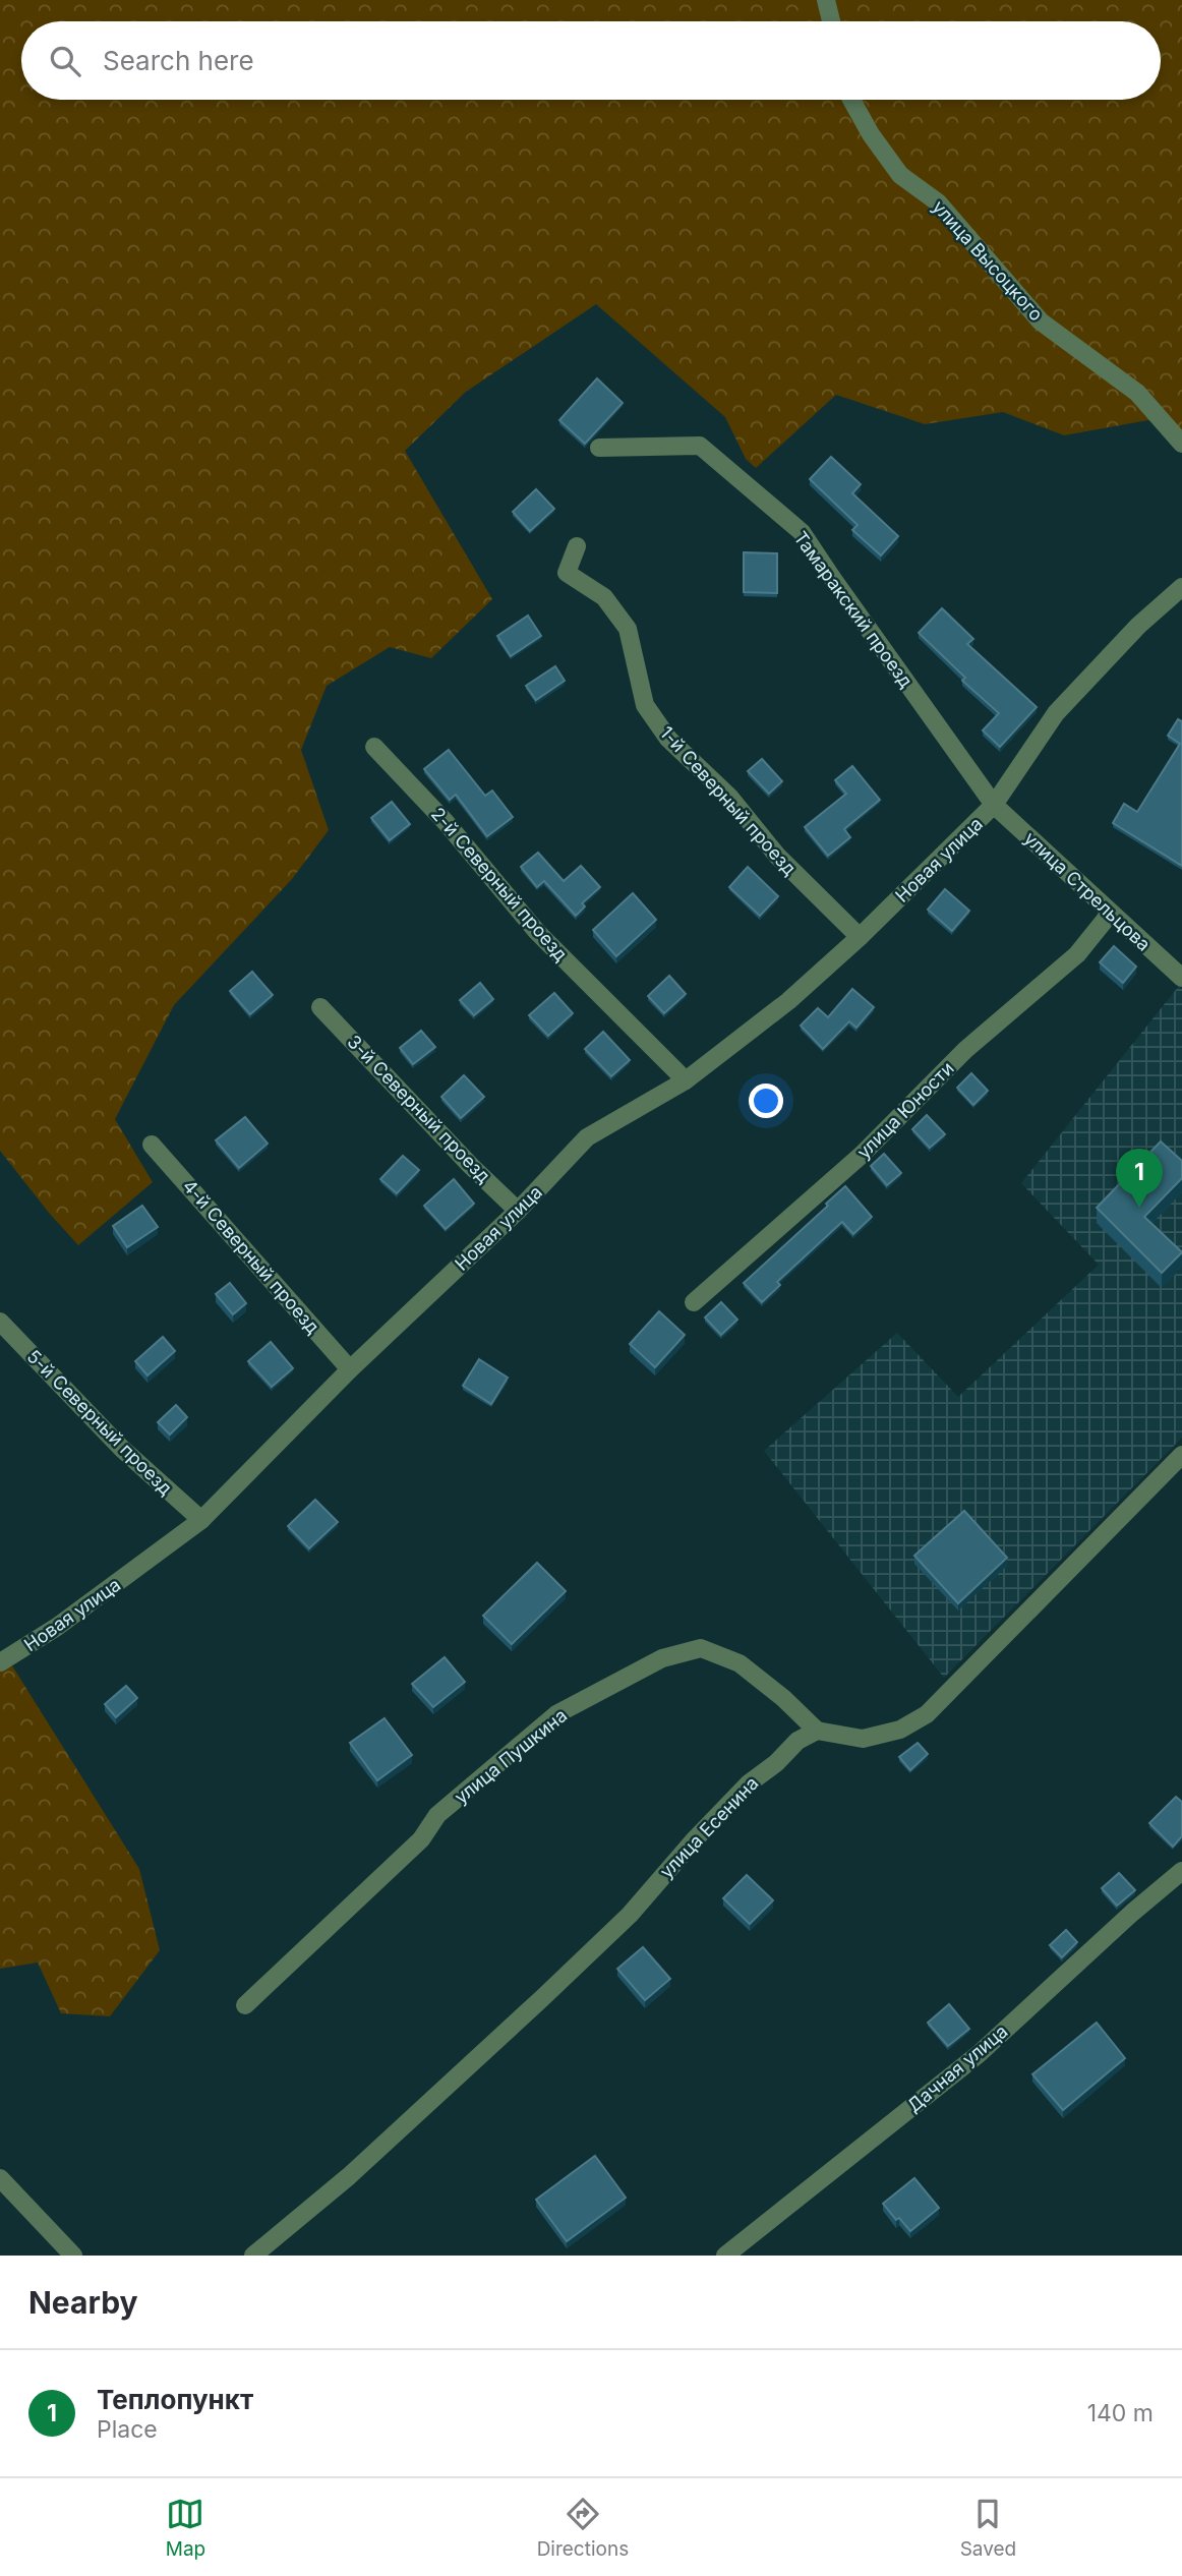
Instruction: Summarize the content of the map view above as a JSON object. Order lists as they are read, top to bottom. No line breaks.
{"streets":{"street":["улица Высоцкого","Тамаракский проезд","1-й Северный проезд","Новая улица","2-й Северный проезд","улица Стрельцова","3-й Северный проезд","улица Юности","4-й Северный проезд","5-й Северный проезд","улица Пушкина","улица Есенина","Дачная улица"]},"crossings":[["Тамаракский проезд","Новая улица"],["Тамаракский проезд","улица Стрельцова"],["1-й Северный проезд","Новая улица"],["Новая улица","2-й Северный проезд"],["Новая улица","улица Стрельцова"],["Новая улица","3-й Северный проезд"],["Новая улица","4-й Северный проезд"],["Новая улица","5-й Северный проезд"],["улица Стрельцова","улица Юности"],["улица Пушкина","улица Есенина"]],"page":{"search":"Search here","pins":"1","heading":"Nearby","list":[{"mark":"1","name":"Теплопункт","note":"Place","value":"140 m"}],"nav":["Map","Directions","Saved"]}}
